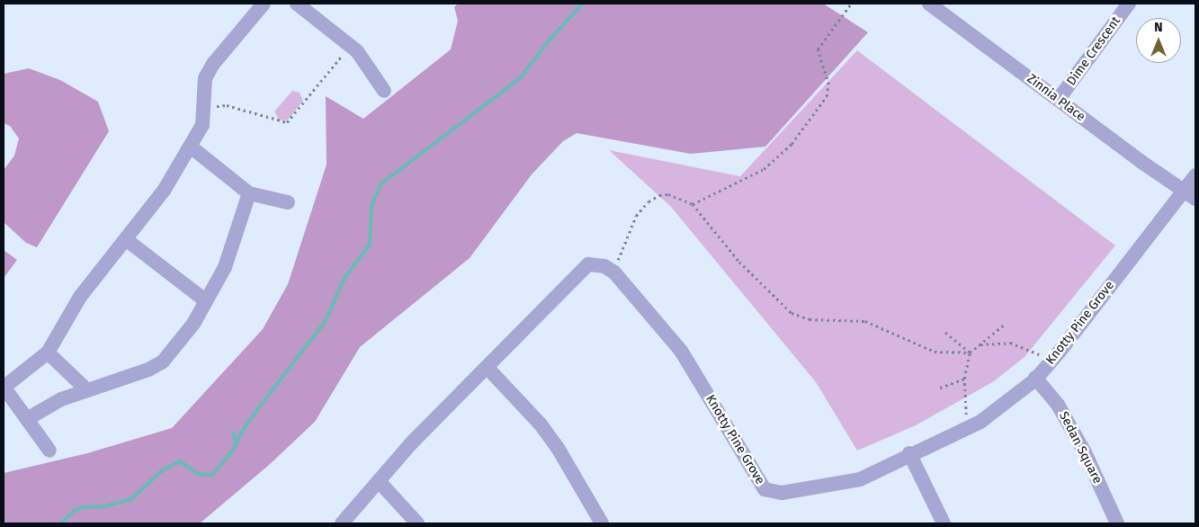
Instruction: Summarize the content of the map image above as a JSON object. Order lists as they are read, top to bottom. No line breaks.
{"streets":{"street":["Dime Crescent","Zinnia Place","Knotty Pine Grove","Sedan Square"]},"crossings":[["Dime Crescent","Zinnia Place"],["Zinnia Place","Knotty Pine Grove"],["Knotty Pine Grove","Sedan Square"]],"north":"top"}
